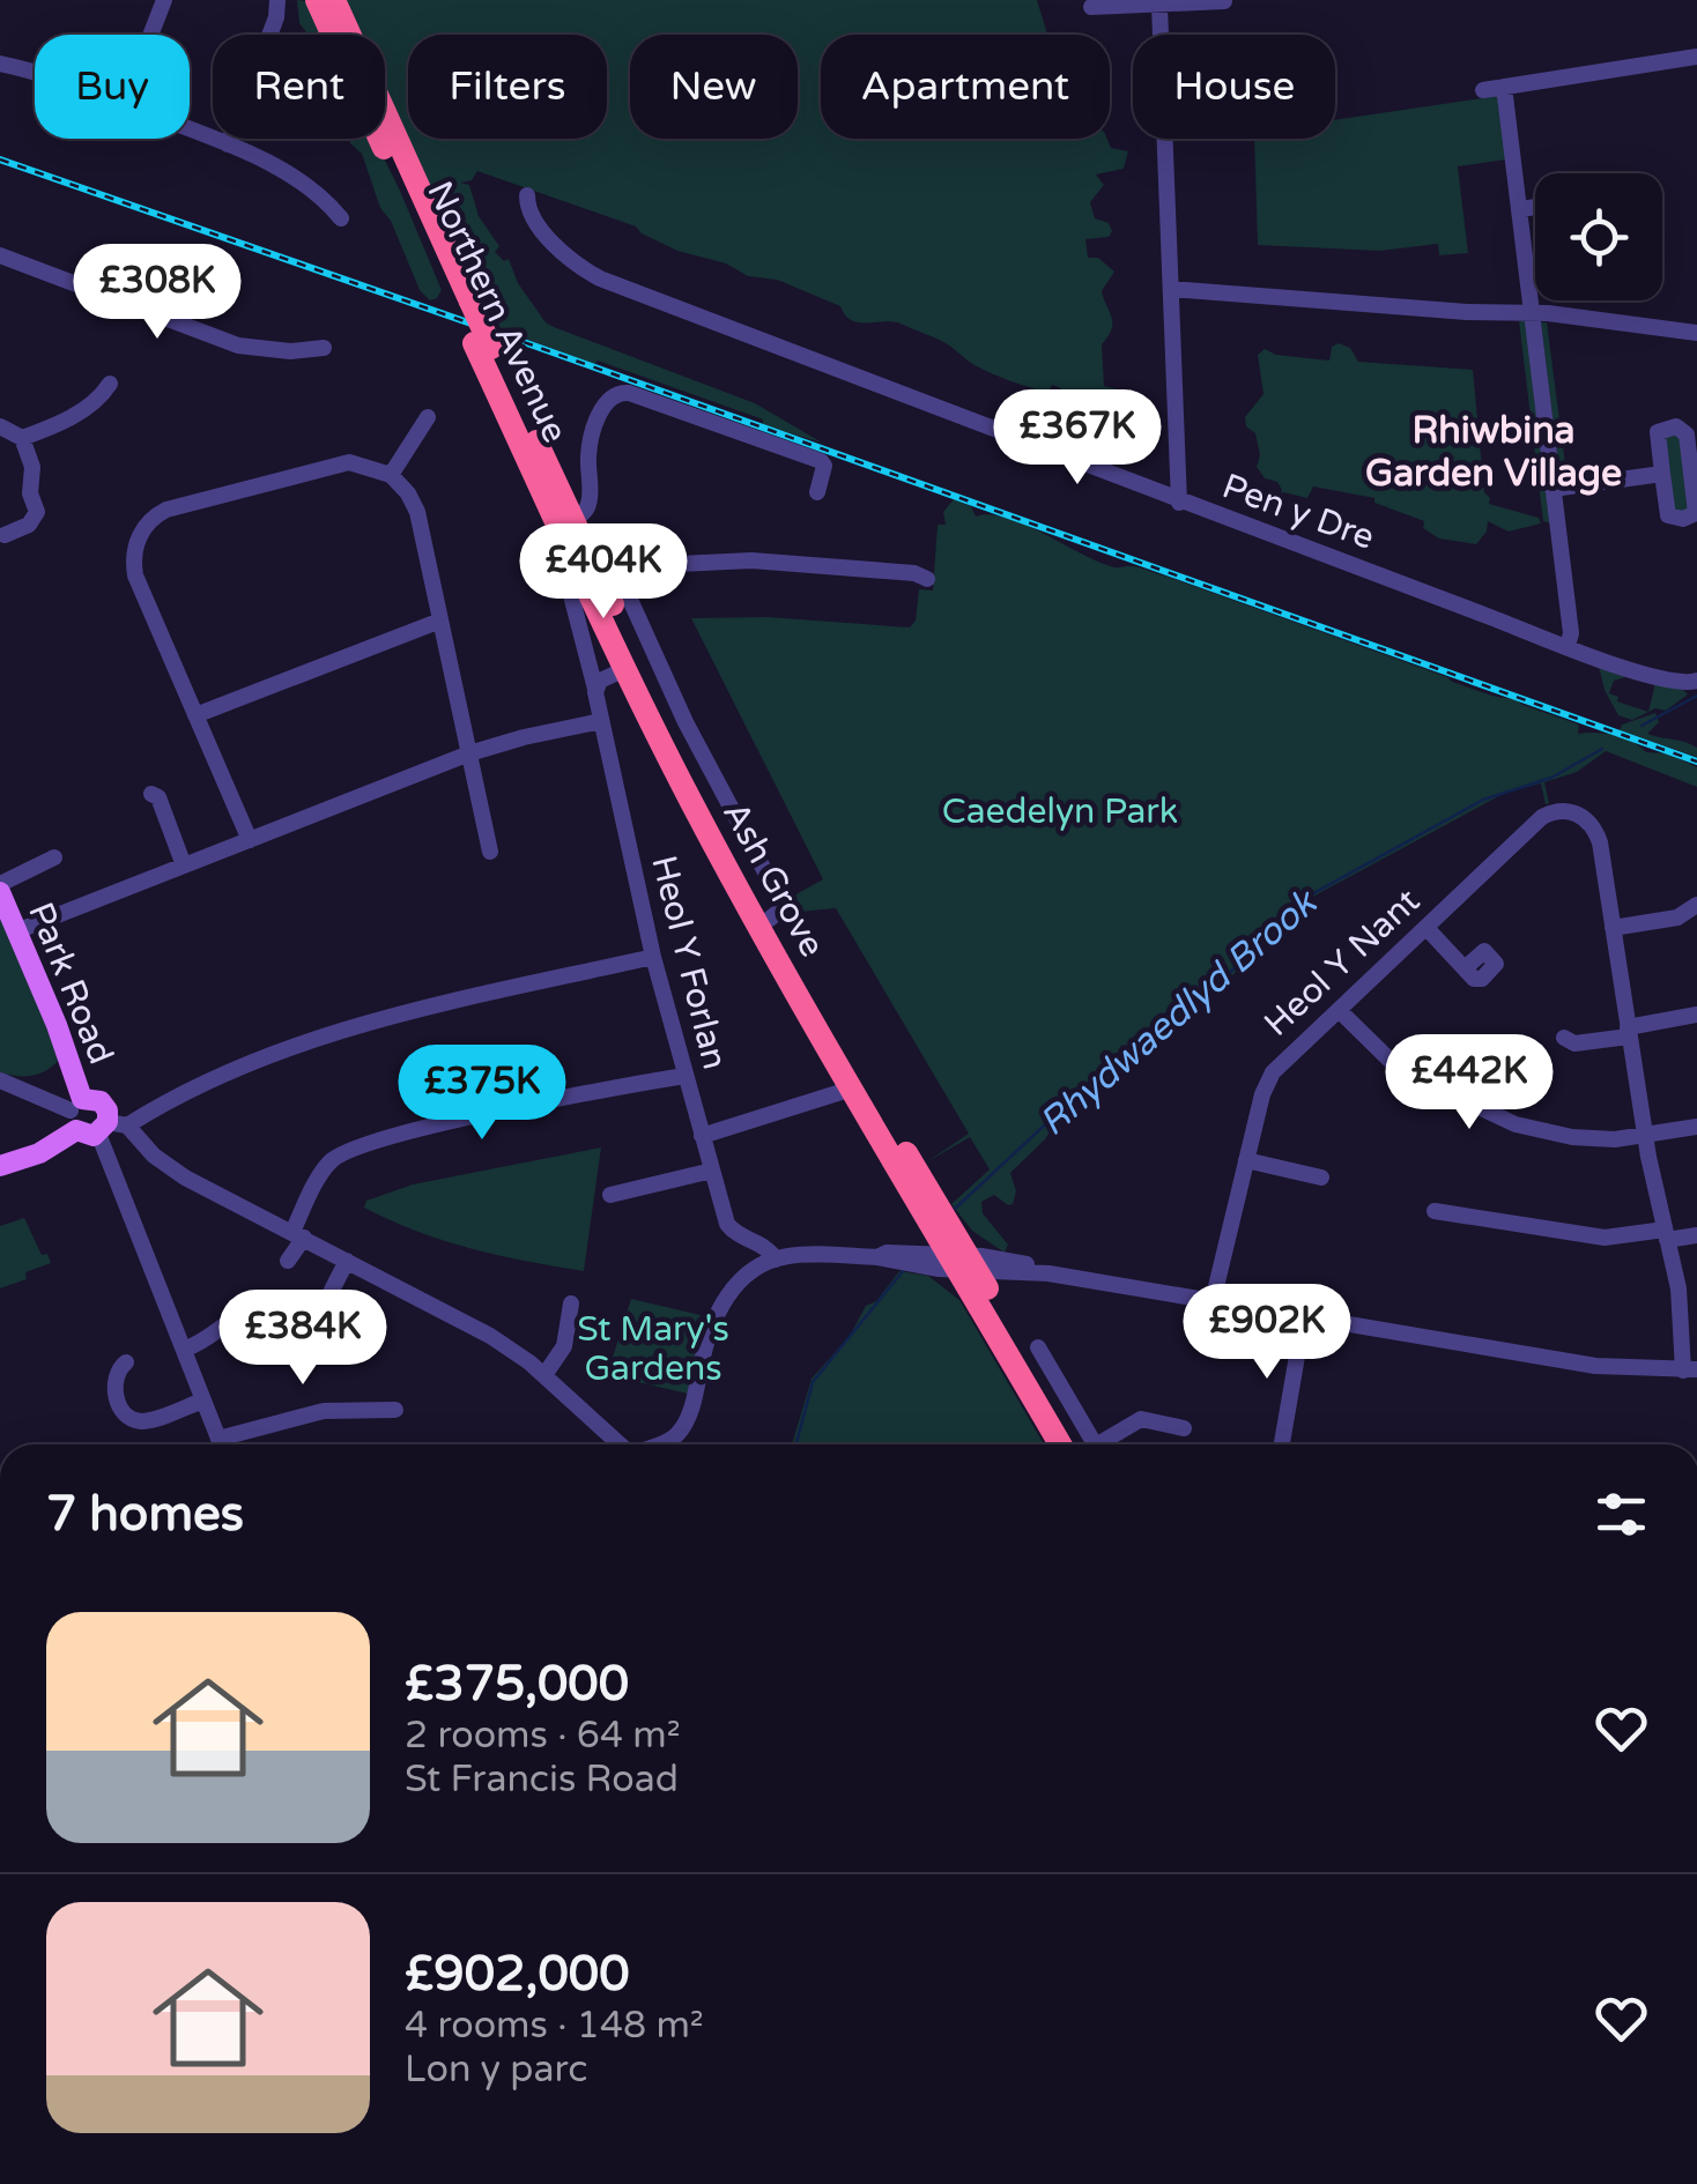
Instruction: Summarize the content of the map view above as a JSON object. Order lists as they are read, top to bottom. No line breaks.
{"streets":{"highway":["Northern Avenue","Ash Grove"],"main road":["Park Road"],"street":["Pen y Dre","Heol Y Forlan","Heol Y Nant"]},"crossings":[["Northern Avenue","Ash Grove"],["Ash Grove","Heol Y Forlan"]],"districts":["Rhiwbina Garden Village"],"water":["Rhydwaedlyd Brook"],"parks":["Caedelyn Park","St Mary's Gardens"],"page":{"chip":["Buy","Rent","Filters","New","Apartment","House"],"price":["£308K","£367K","£404K","£442K","£375K","£902K","£384K"],"heading":"7 homes","list":[{"name":"£375,000","note":"2 rooms · 64 m² · St Francis Road"},{"name":"£902,000","note":"4 rooms · 148 m² · Lon y parc"}]}}
